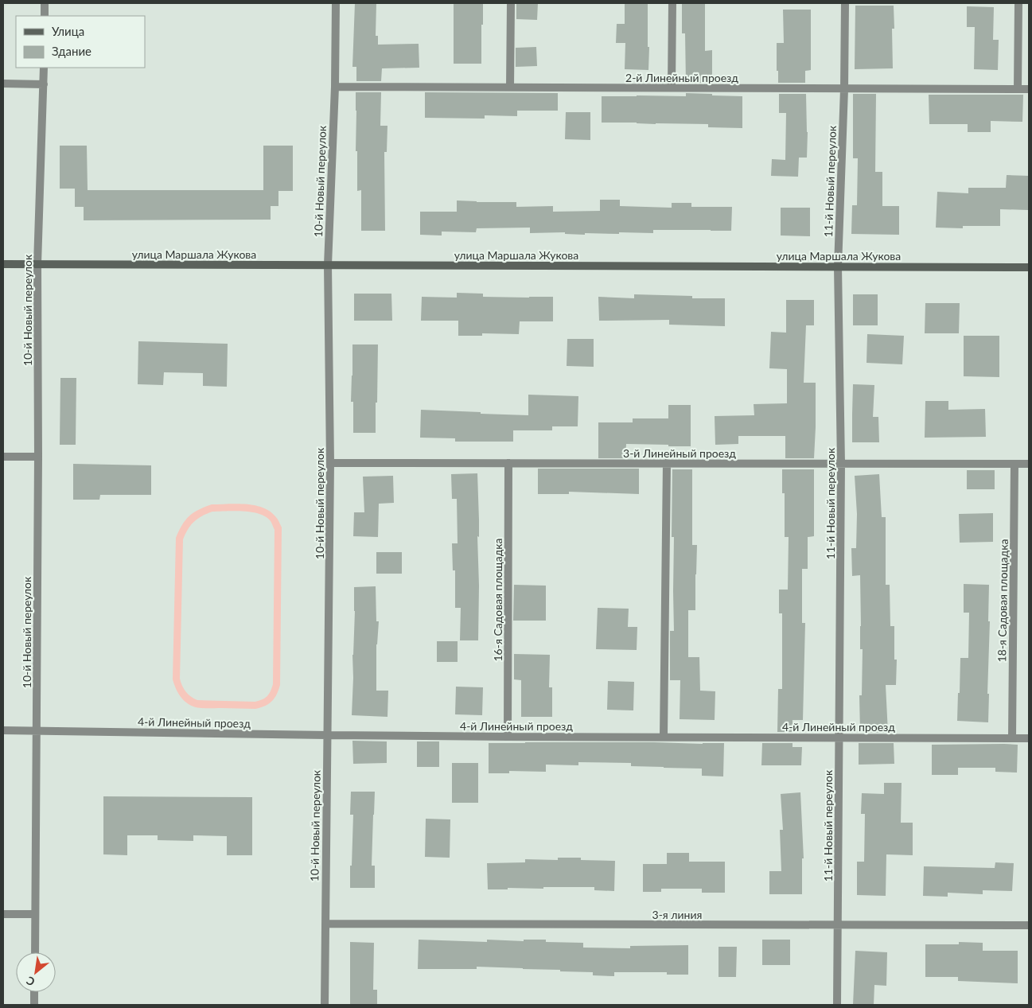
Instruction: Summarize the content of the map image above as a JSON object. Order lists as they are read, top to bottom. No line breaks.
{"streets":{"main road":["улица Маршала Жукова"],"street":["2-й Линейный проезд","10-й Новый переулок","11-й Новый переулок","3-й Линейный проезд","16-я Садовая площадка","18-я Садовая площадка","4-й Линейный проезд","3-я линия"]},"crossings":[["2-й Линейный проезд","10-й Новый переулок"],["2-й Линейный проезд","11-й Новый переулок"],["10-й Новый переулок","улица Маршала Жукова"],["10-й Новый переулок","3-й Линейный проезд"],["10-й Новый переулок","4-й Линейный проезд"],["10-й Новый переулок","3-я линия"],["11-й Новый переулок","улица Маршала Жукова"],["11-й Новый переулок","3-й Линейный проезд"],["11-й Новый переулок","4-й Линейный проезд"],["11-й Новый переулок","3-я линия"],["3-й Линейный проезд","16-я Садовая площадка"],["3-й Линейный проезд","18-я Садовая площадка"],["16-я Садовая площадка","4-й Линейный проезд"],["18-я Садовая площадка","4-й Линейный проезд"]],"legend":["Улица","Здание"],"north":"bottom left"}
